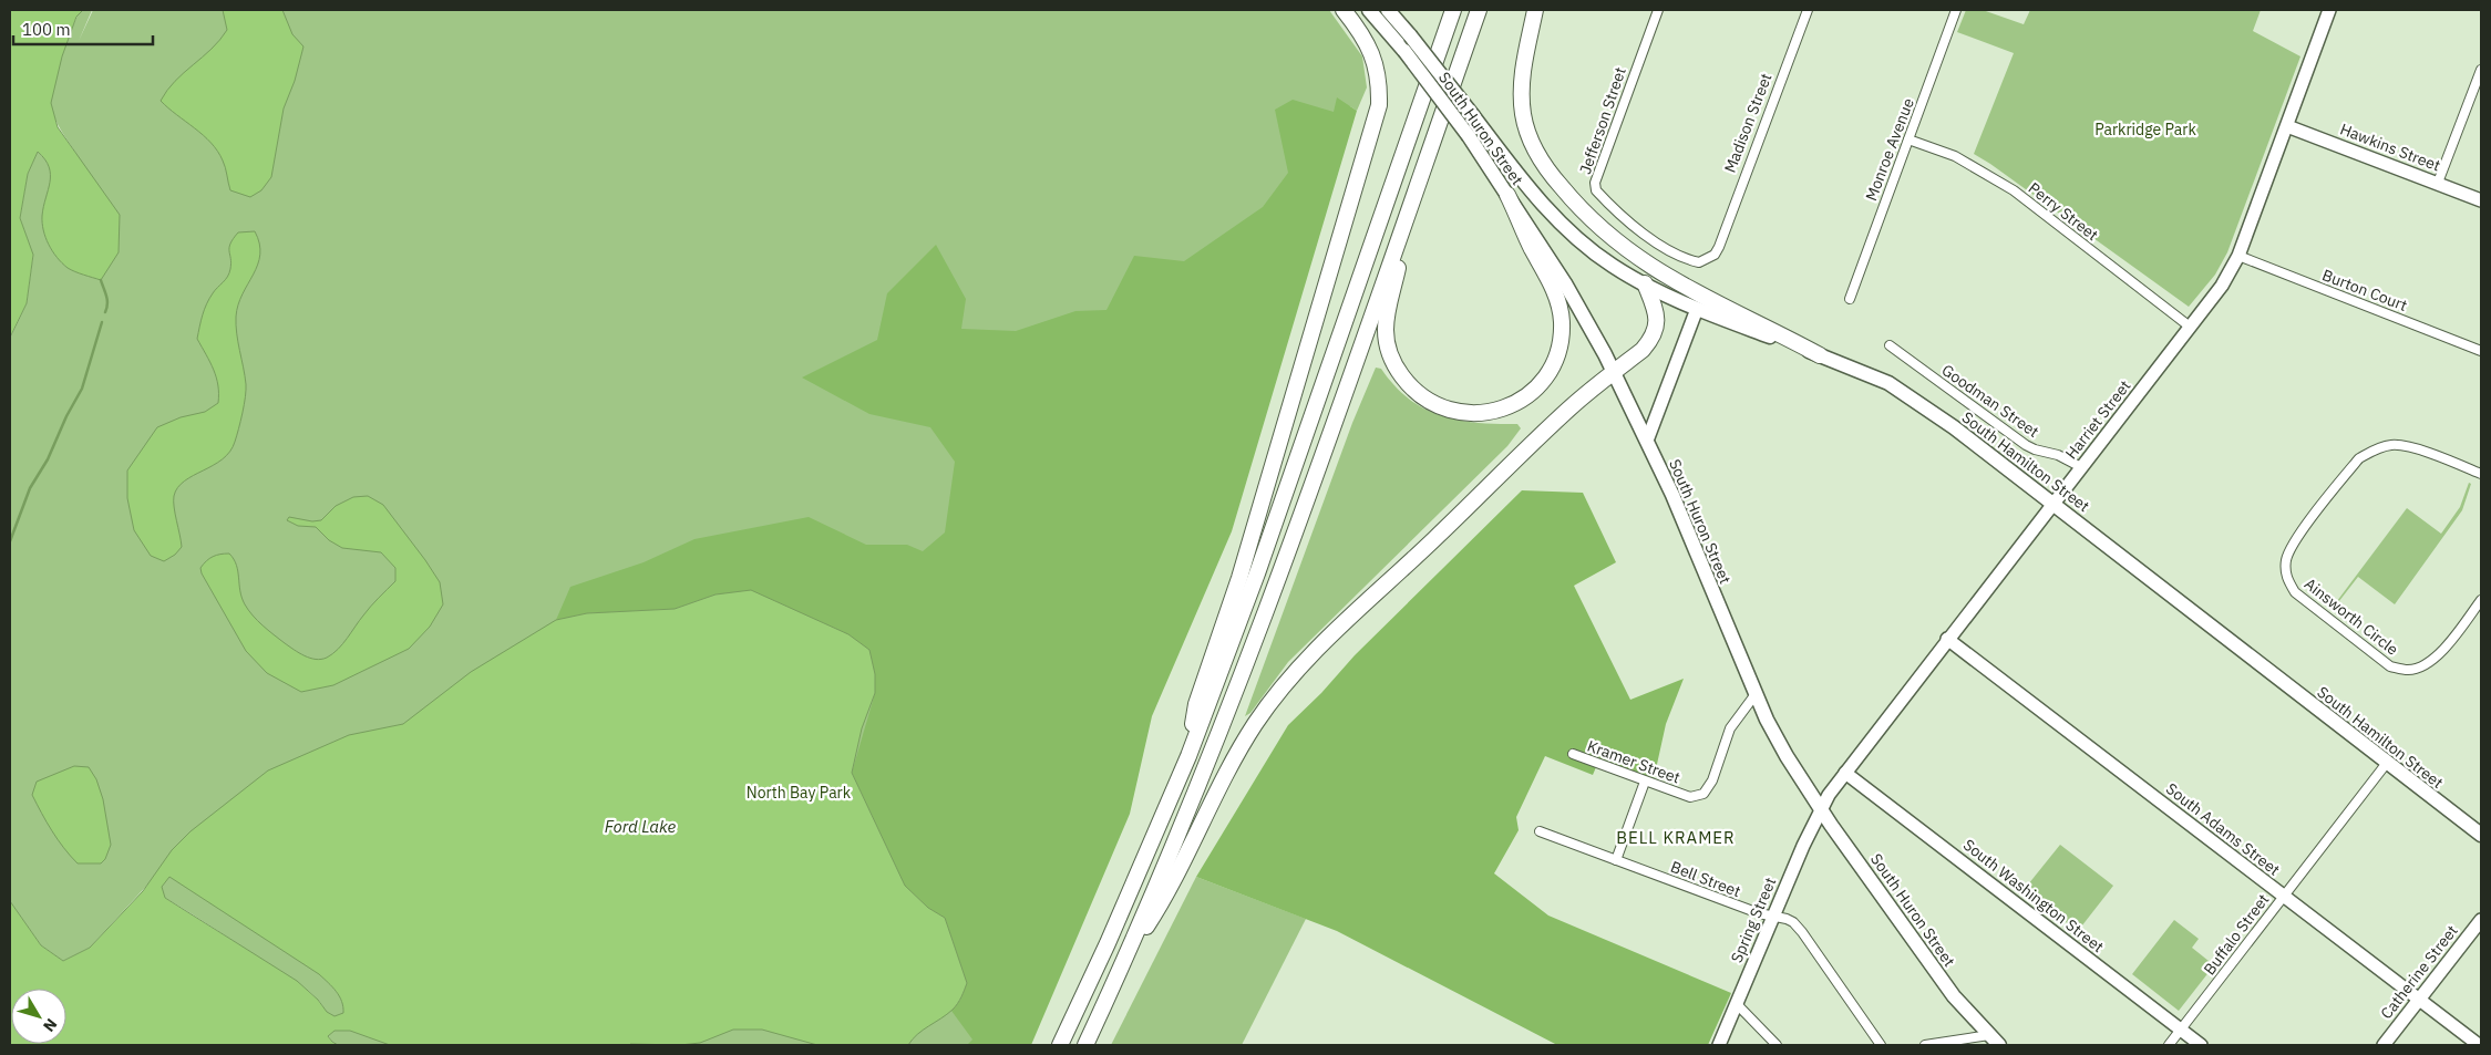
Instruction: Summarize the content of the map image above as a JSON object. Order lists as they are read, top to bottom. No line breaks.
{"streets":{"main road":["South Huron Street","South Hamilton Street"],"street":["Jefferson Street","Madison Street","Hawkins Street","Monroe Avenue","Perry Street","Burton Court","Goodman Street","Harriet Street","Ainsworth Circle","Kramer Street","South Adams Street","Bell Street","South Washington Street","Spring Street","Buffalo Street","Catherine Street"]},"crossings":[["Jefferson Street","Madison Street"],["South Huron Street","Harriet Street"],["South Huron Street","South Hamilton Street"],["South Huron Street","Kramer Street"],["South Huron Street","Spring Street"],["Hawkins Street","Harriet Street"],["Monroe Avenue","Perry Street"],["Perry Street","Harriet Street"],["Burton Court","Harriet Street"],["Goodman Street","Harriet Street"],["Harriet Street","South Hamilton Street"],["Harriet Street","South Adams Street"],["Harriet Street","South Washington Street"],["Harriet Street","Spring Street"],["South Hamilton Street","Buffalo Street"],["South Adams Street","Buffalo Street"],["South Adams Street","Catherine Street"],["Bell Street","Spring Street"],["South Washington Street","Buffalo Street"]],"districts":["BELL KRAMER"],"water":["Ford Lake"],"parks":["Parkridge Park","North Bay Park"],"scale_bar":"100 m","north":"bottom right"}
